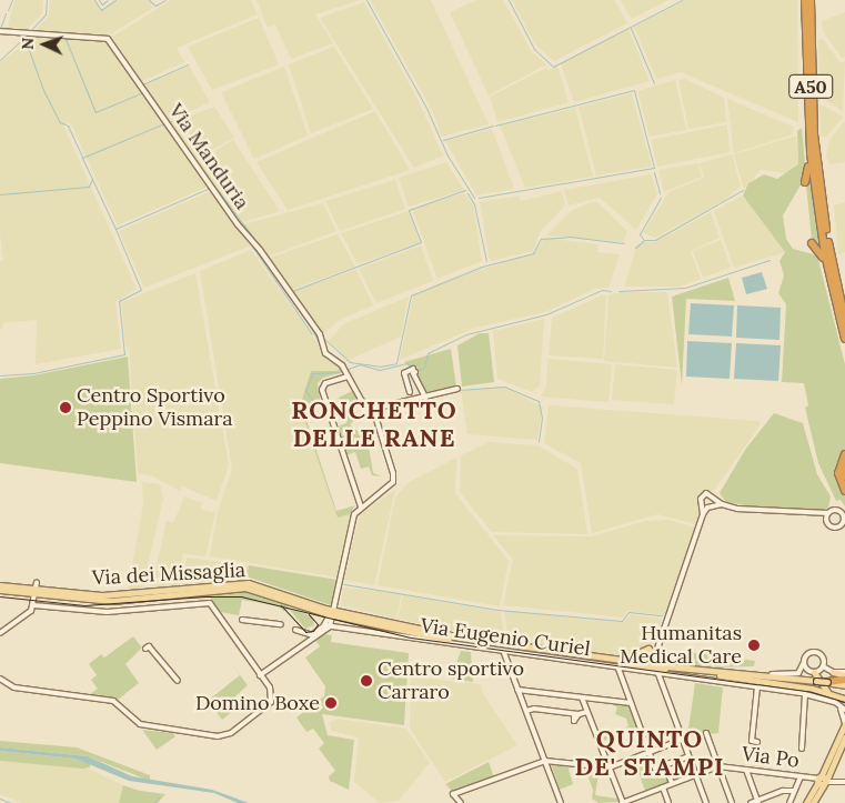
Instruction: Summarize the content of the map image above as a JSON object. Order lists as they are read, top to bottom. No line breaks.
{"streets":{"highway":["A50"],"main road":["Via dei Missaglia"],"street":["Via Manduria","Via Eugenio Curiel","Via Po"]},"districts":["RONCHETTO DELLE RANE","QUINTO DE' STAMPI"],"places":["Centro Sportivo Peppino Vismara","Humanitas Medical Care","Centro sportivo Carraro","Domino Boxe"],"north":"left"}
